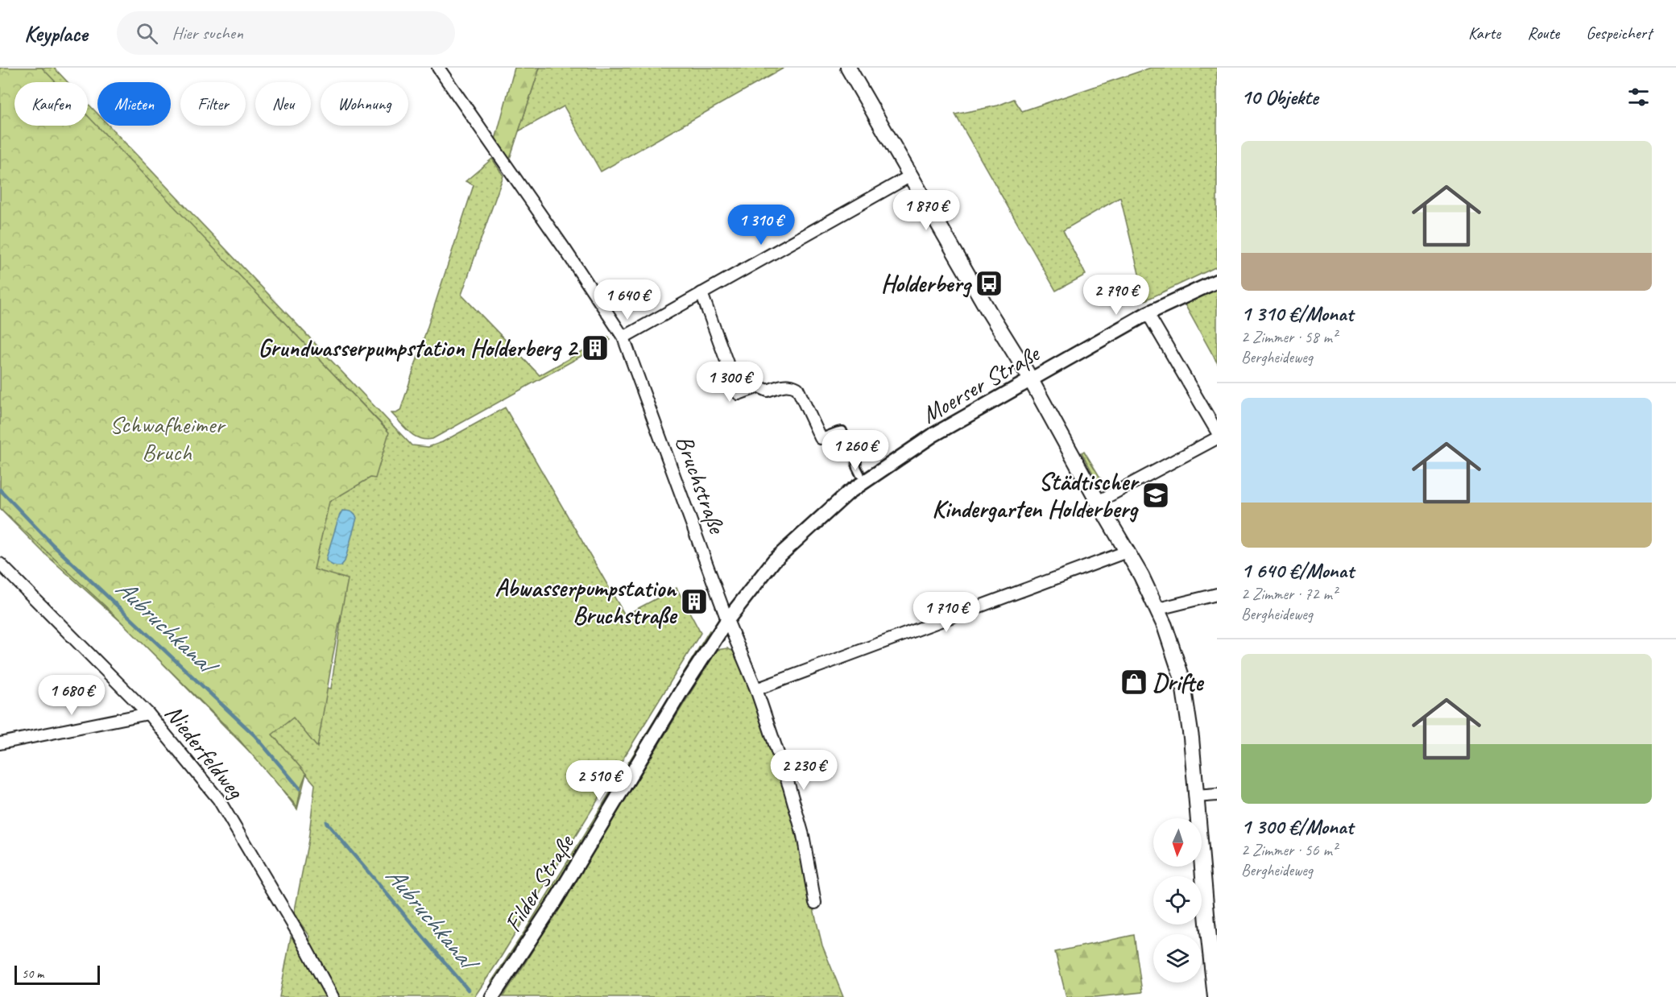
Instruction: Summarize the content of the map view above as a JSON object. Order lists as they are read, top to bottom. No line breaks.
{"streets":{"street":["Moerser Straße","Bruchstraße","Niederfeldweg","Filder Straße"]},"crossings":[["Moerser Straße","Bruchstraße"],["Moerser Straße","Filder Straße"],["Bruchstraße","Filder Straße"]],"water":["Aubruchkanal"],"parks":["Schwafheimer Bruch"],"places":{"bus stop":["Holderberg"],"building":["Grundwasserpumpstation Holderberg 2","Abwasserpumpstation Bruchstraße"],"school or university":["Städtischer Kindergarten Holderberg"],"shop":["Drifte"]},"scale_bar":"50 m","north":"bottom","page":{"header":"Keyplace","search":"Hier suchen","nav":["Karte","Route","Gespeichert"],"heading":"10 Objekte","chip":["Kaufen","Mieten","Filter","Neu","Wohnung"],"list":[{"name":"1 310 €/Monat","note":"2 Zimmer · 58 m² · Bergheideweg"},{"name":"1 640 €/Monat","note":"2 Zimmer · 72 m² · Bergheideweg"},{"name":"1 300 €/Monat","note":"2 Zimmer · 56 m² · Bergheideweg"}],"price":["1 870 €","1 310 €","2 790 €","1 640 €","1 300 €","1 260 €","1 710 €","1 680 €","2 230 €","2 510 €"],"scale":"50 m"}}
